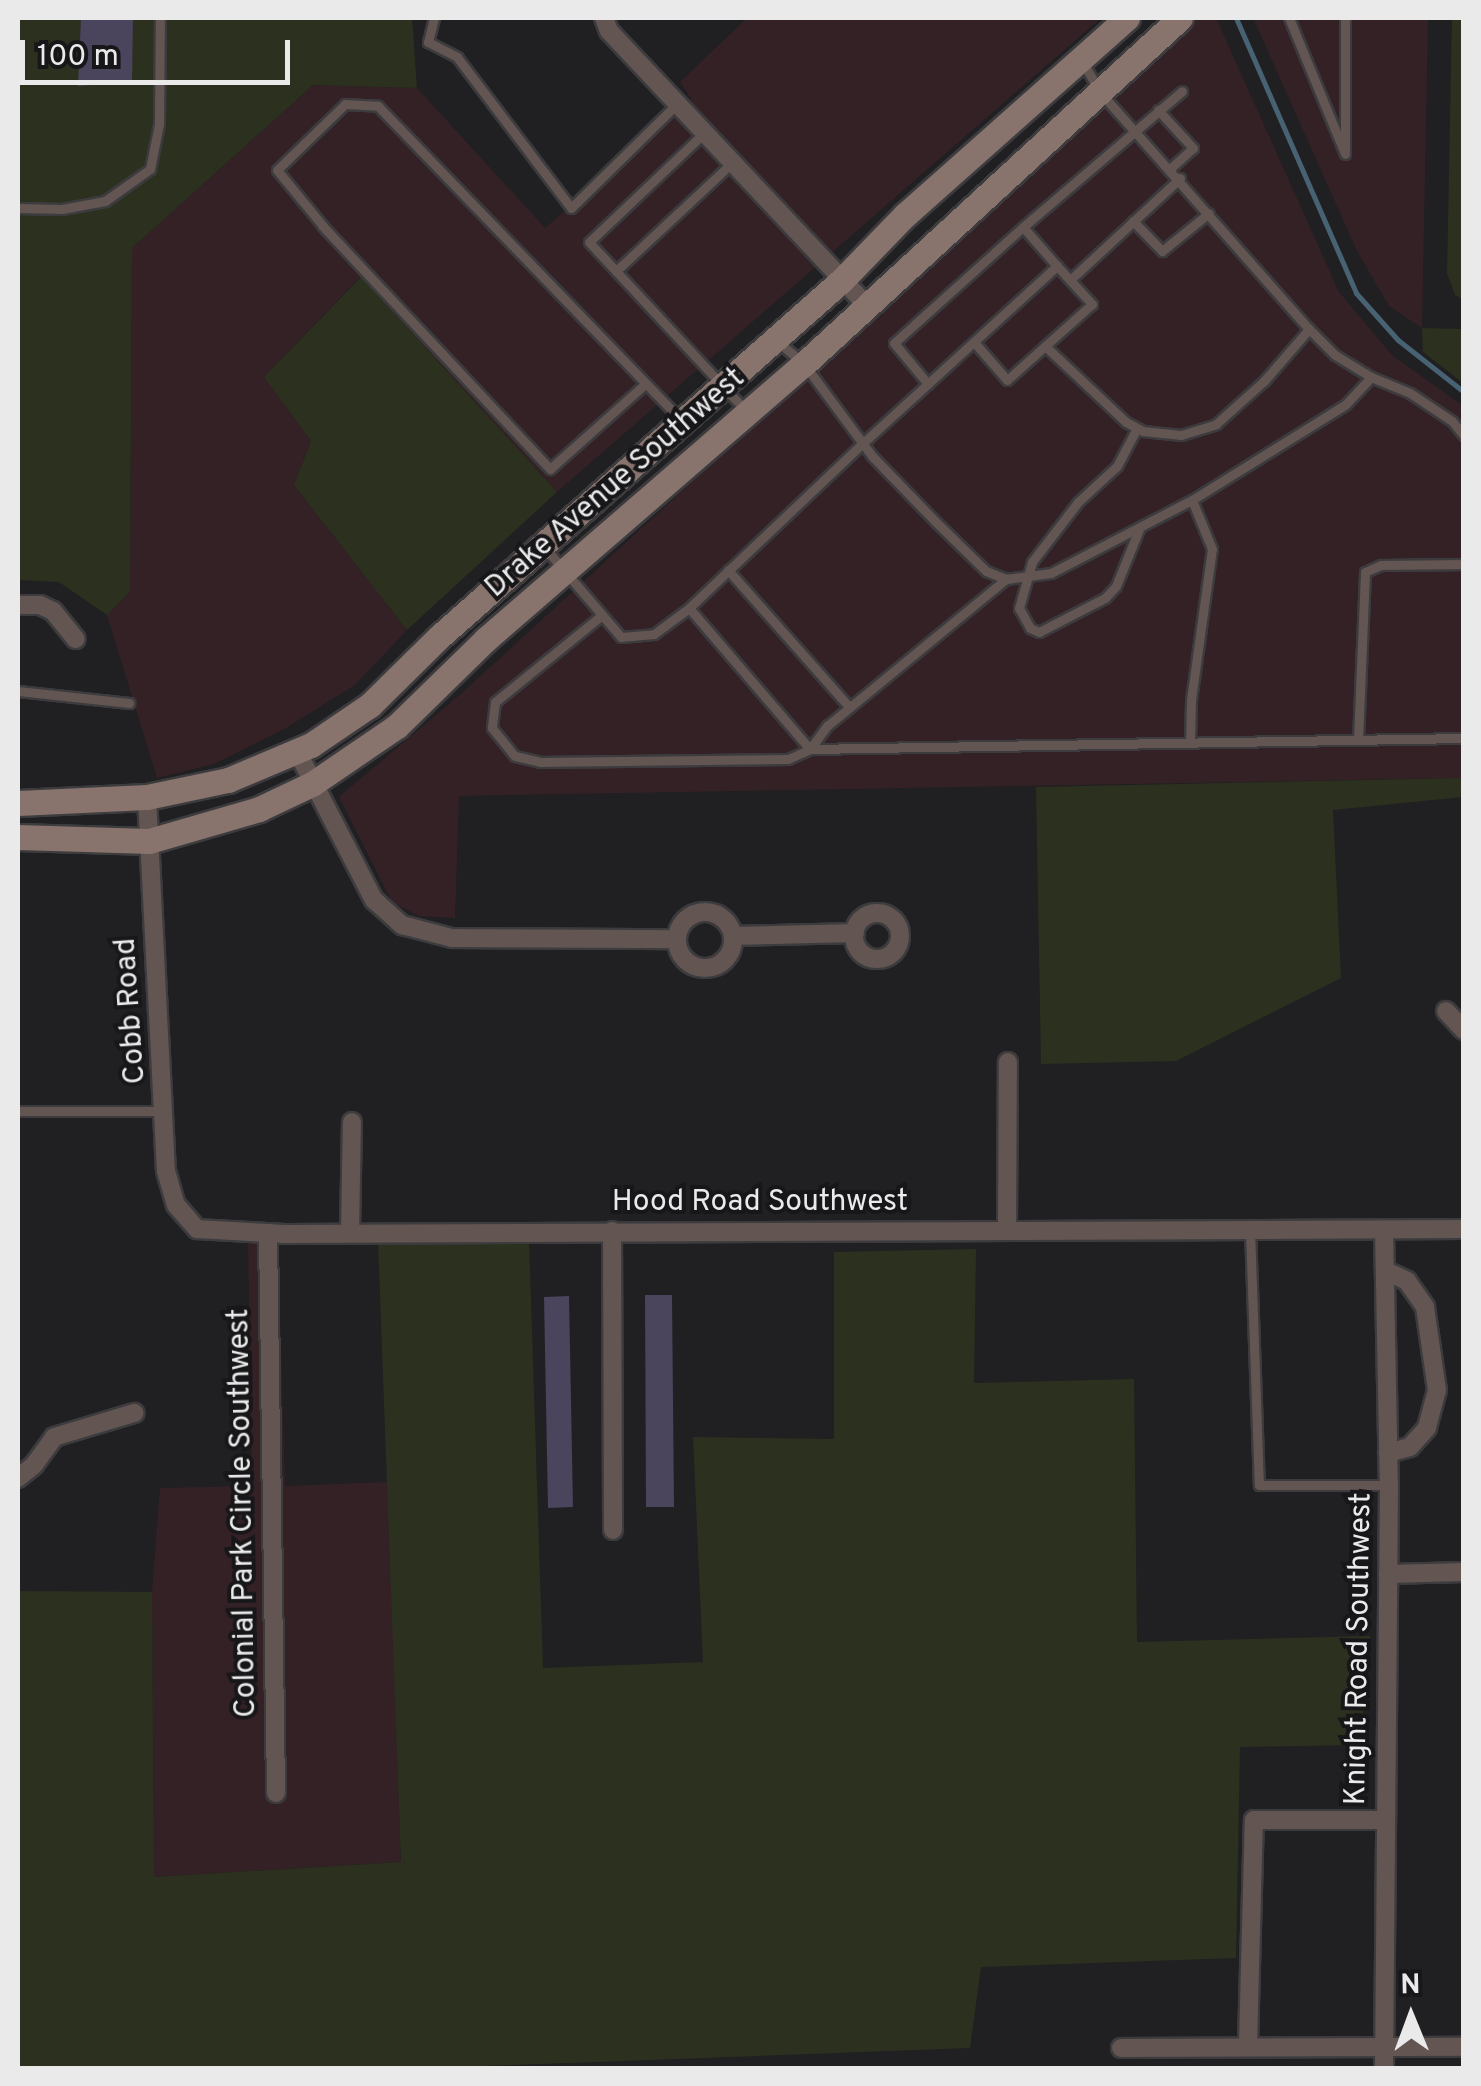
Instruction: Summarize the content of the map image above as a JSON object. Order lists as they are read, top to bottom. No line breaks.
{"streets":{"street":["Drake Avenue Southwest","Cobb Road","Hood Road Southwest","Colonial Park Circle Southwest","Knight Road Southwest"]},"crossings":[["Drake Avenue Southwest","Cobb Road"],["Cobb Road","Hood Road Southwest"],["Hood Road Southwest","Colonial Park Circle Southwest"],["Hood Road Southwest","Knight Road Southwest"]],"scale_bar":"100 m","north":"top"}
